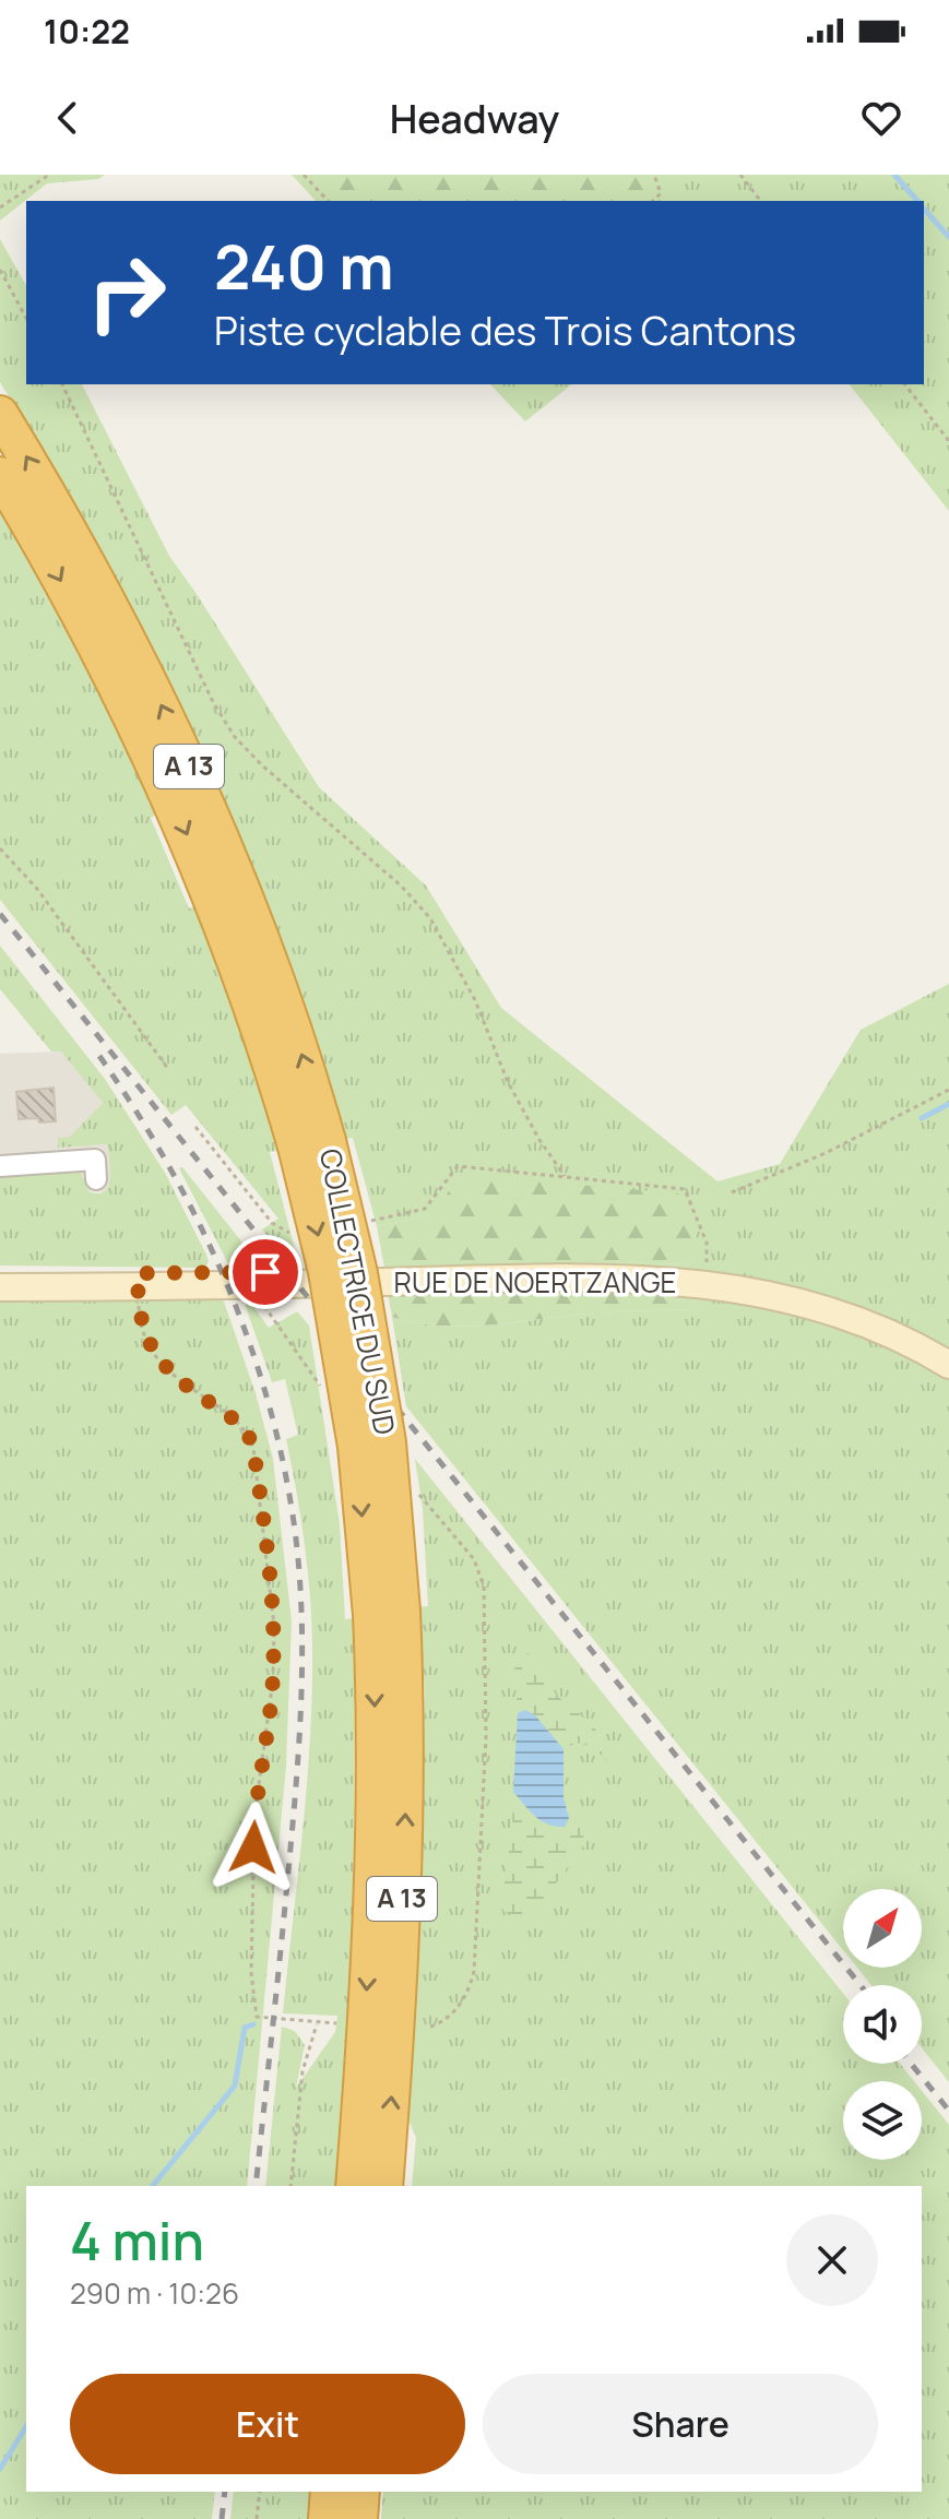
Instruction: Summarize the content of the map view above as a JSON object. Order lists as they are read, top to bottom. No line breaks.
{"streets":{"highway":["A 13","COLLECTRICE DU SUD"],"main road":["RUE DE NOERTZANGE"]},"north":"top right","page":{"status":"10:22","header":"Headway","turn":["240 m","Piste cyclable des Trois Cantons"],"heading":["4 min","290 m · 10:26"],"buttons":["Exit","Share"]}}
